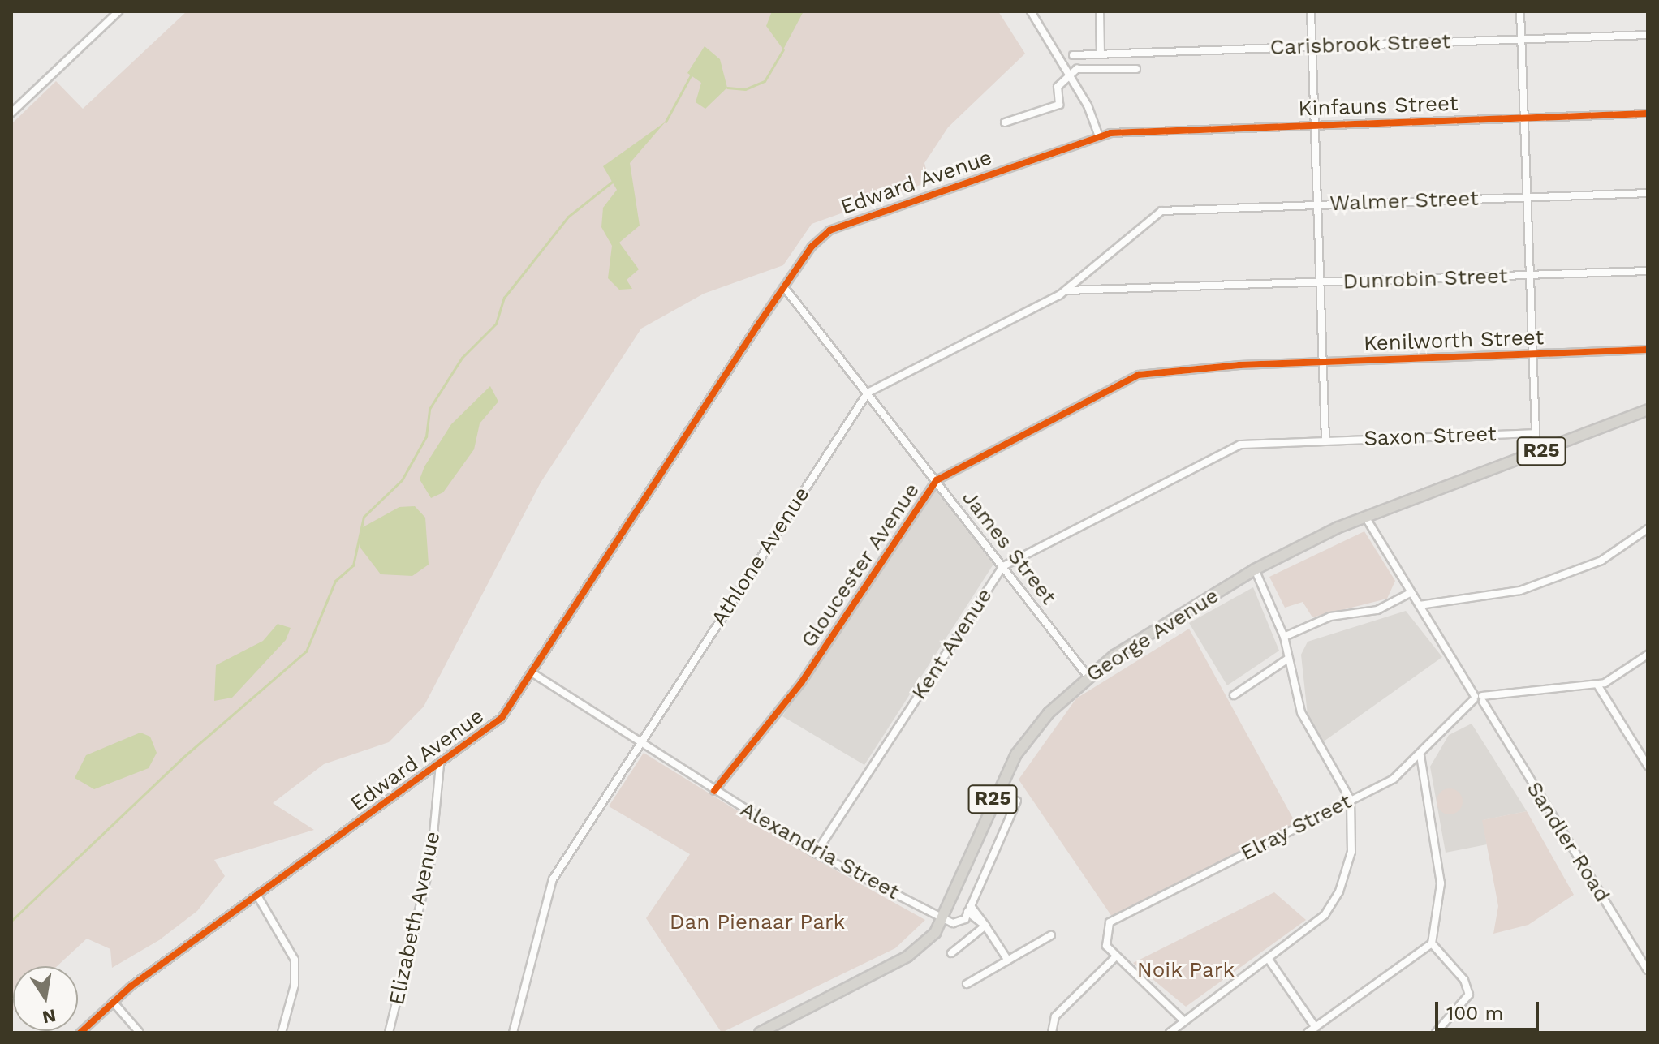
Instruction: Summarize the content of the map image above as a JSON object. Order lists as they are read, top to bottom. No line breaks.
{"streets":{"main road":["R25","George Avenue"],"street":["Carisbrook Street","Kinfauns Street","Edward Avenue","Walmer Street","Dunrobin Street","Kenilworth Street","Saxon Street","James Street","Athlone Avenue","Gloucester Avenue","Kent Avenue","Elray Street","Sandler Road","Alexandria Street","Elizabeth Avenue"]},"crossings":[["Kinfauns Street","Edward Avenue"],["Edward Avenue","James Street"],["Edward Avenue","Alexandria Street"],["Edward Avenue","Elizabeth Avenue"],["Walmer Street","Athlone Avenue"],["Dunrobin Street","Athlone Avenue"],["Kenilworth Street","Gloucester Avenue"],["Saxon Street","Kent Avenue"],["R25","George Avenue"],["R25","Sandler Road"],["James Street","Athlone Avenue"],["James Street","Gloucester Avenue"],["James Street","George Avenue"],["James Street","Kent Avenue"],["Athlone Avenue","Alexandria Street"],["Gloucester Avenue","Alexandria Street"],["George Avenue","Sandler Road"],["George Avenue","Alexandria Street"],["Kent Avenue","Alexandria Street"],["Elray Street","Sandler Road"]],"parks":["Dan Pienaar Park","Noik Park"],"scale_bar":"100 m","north":"bottom"}
